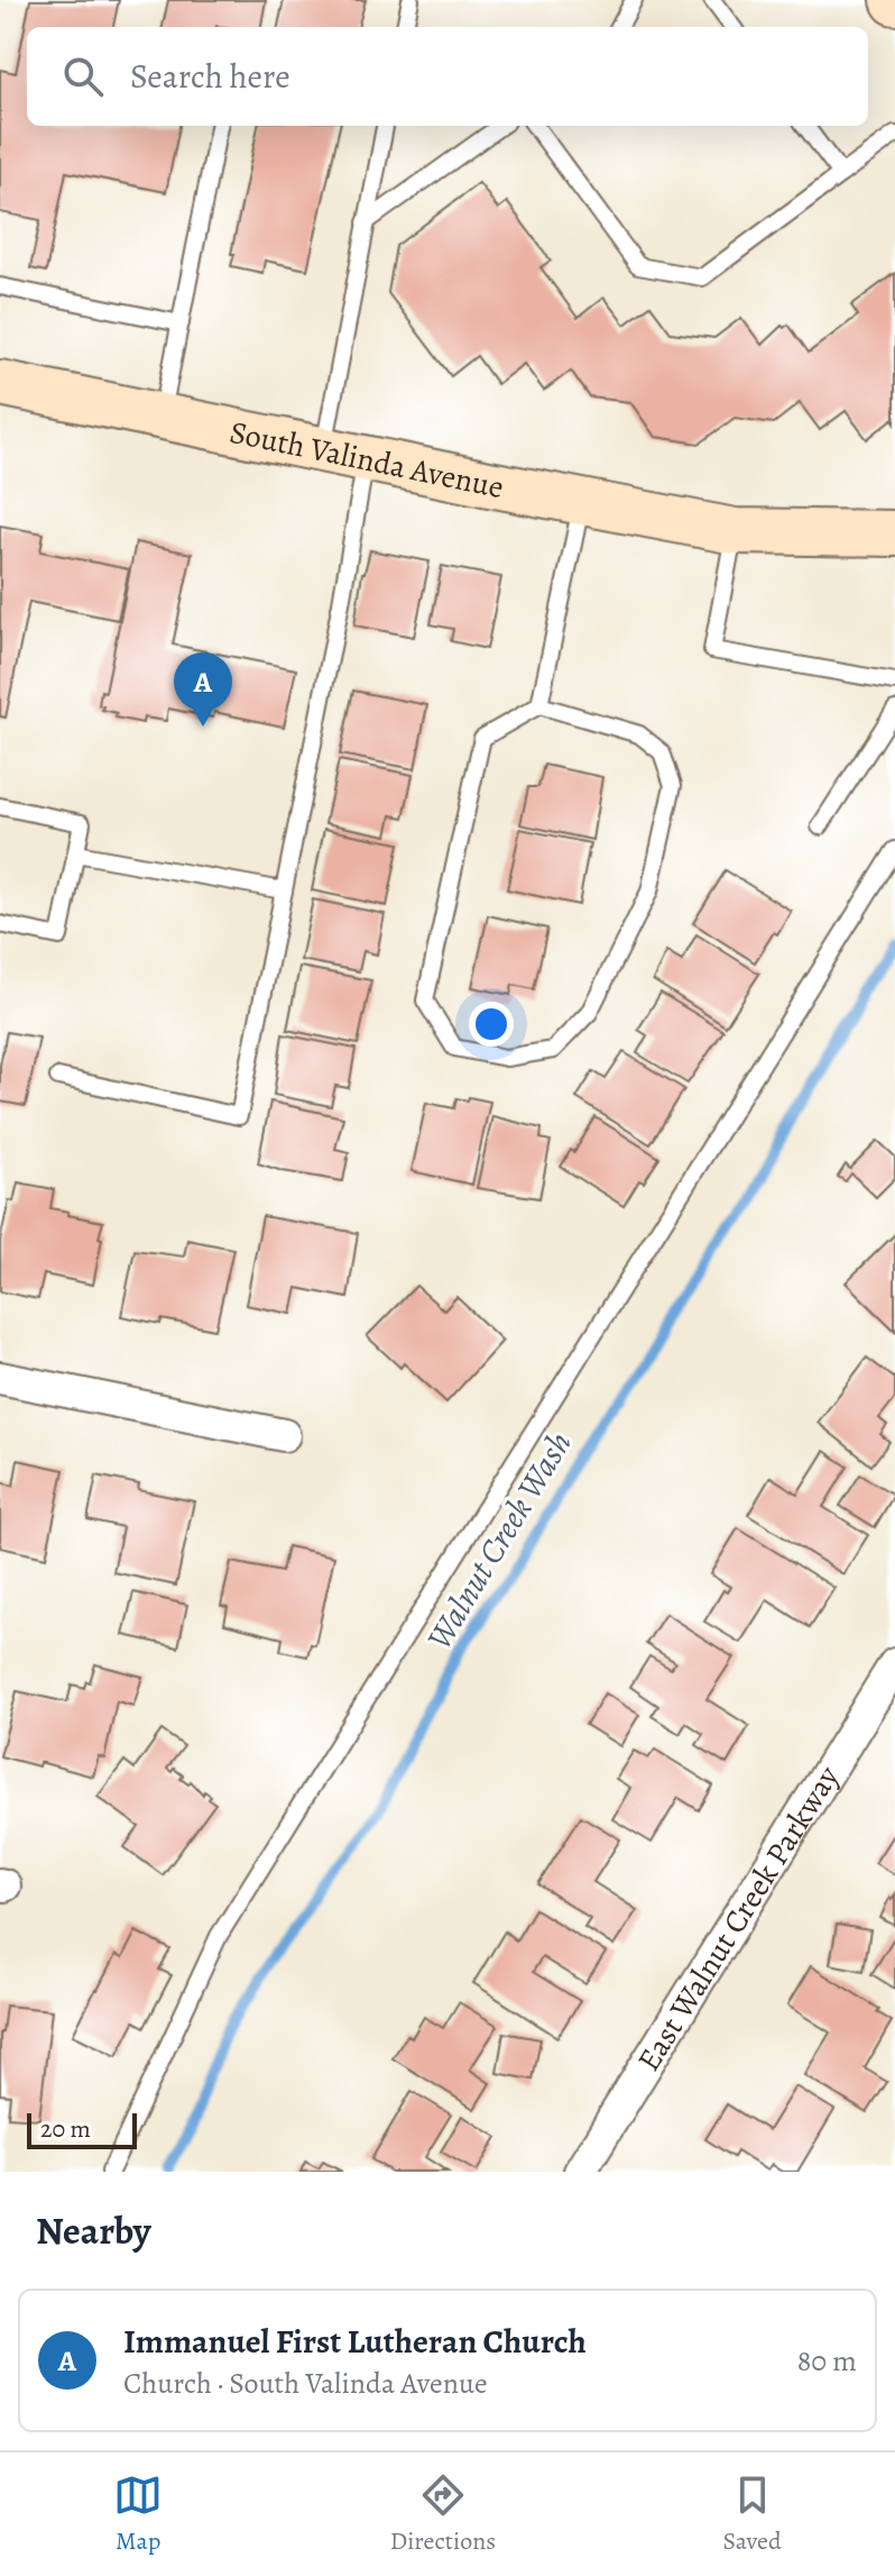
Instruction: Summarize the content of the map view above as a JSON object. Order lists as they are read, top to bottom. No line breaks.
{"streets":{"main road":["South Valinda Avenue"],"street":["East Walnut Creek Parkway"]},"water":["Walnut Creek Wash"],"scale_bar":"20 m","page":{"search":"Search here","pins":"A","scale":"20 m","heading":"Nearby","list":[{"mark":"A","name":"Immanuel First Lutheran Church","note":"Church · South Valinda Avenue","value":"80 m"}],"nav":["Map","Directions","Saved"]}}
